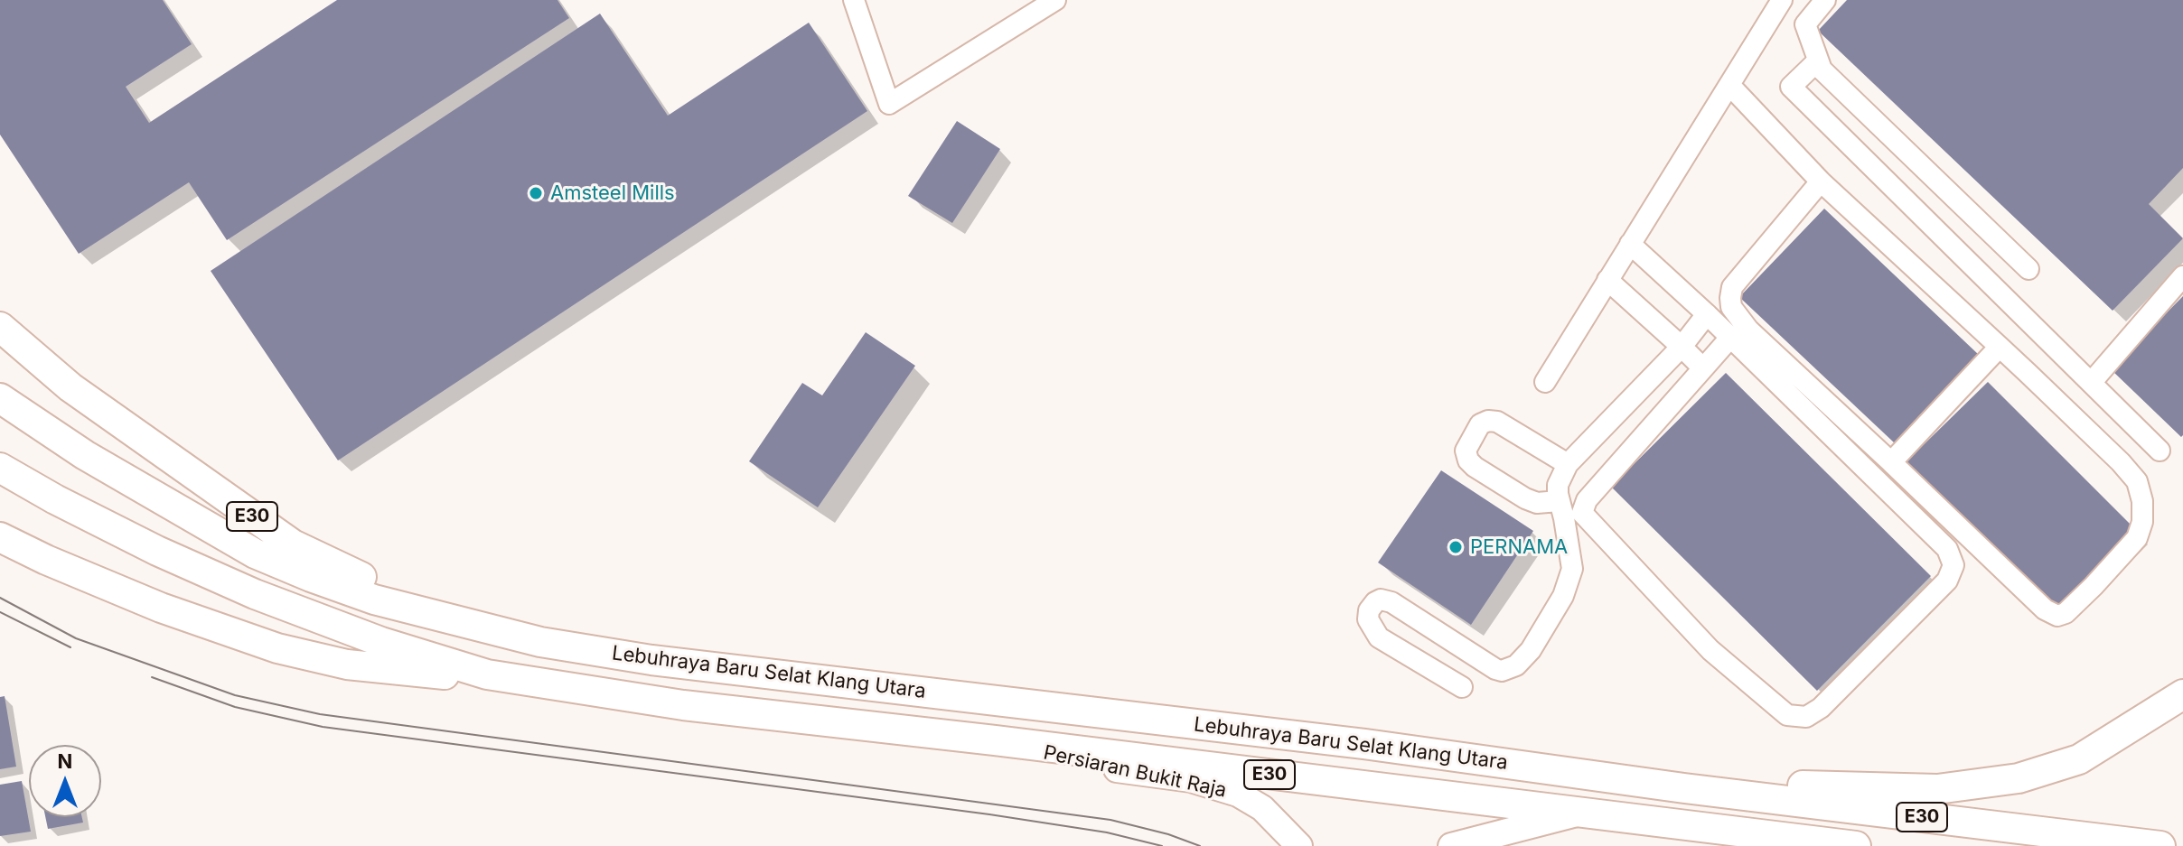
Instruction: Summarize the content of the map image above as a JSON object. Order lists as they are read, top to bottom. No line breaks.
{"streets":{"highway":["E30","Lebuhraya Baru Selat Klang Utara"],"main road":["Persiaran Bukit Raja"]},"crossings":[["E30","Lebuhraya Baru Selat Klang Utara"],["Lebuhraya Baru Selat Klang Utara","Persiaran Bukit Raja"]],"places":["Amsteel Mills","PERNAMA"],"north":"top"}
